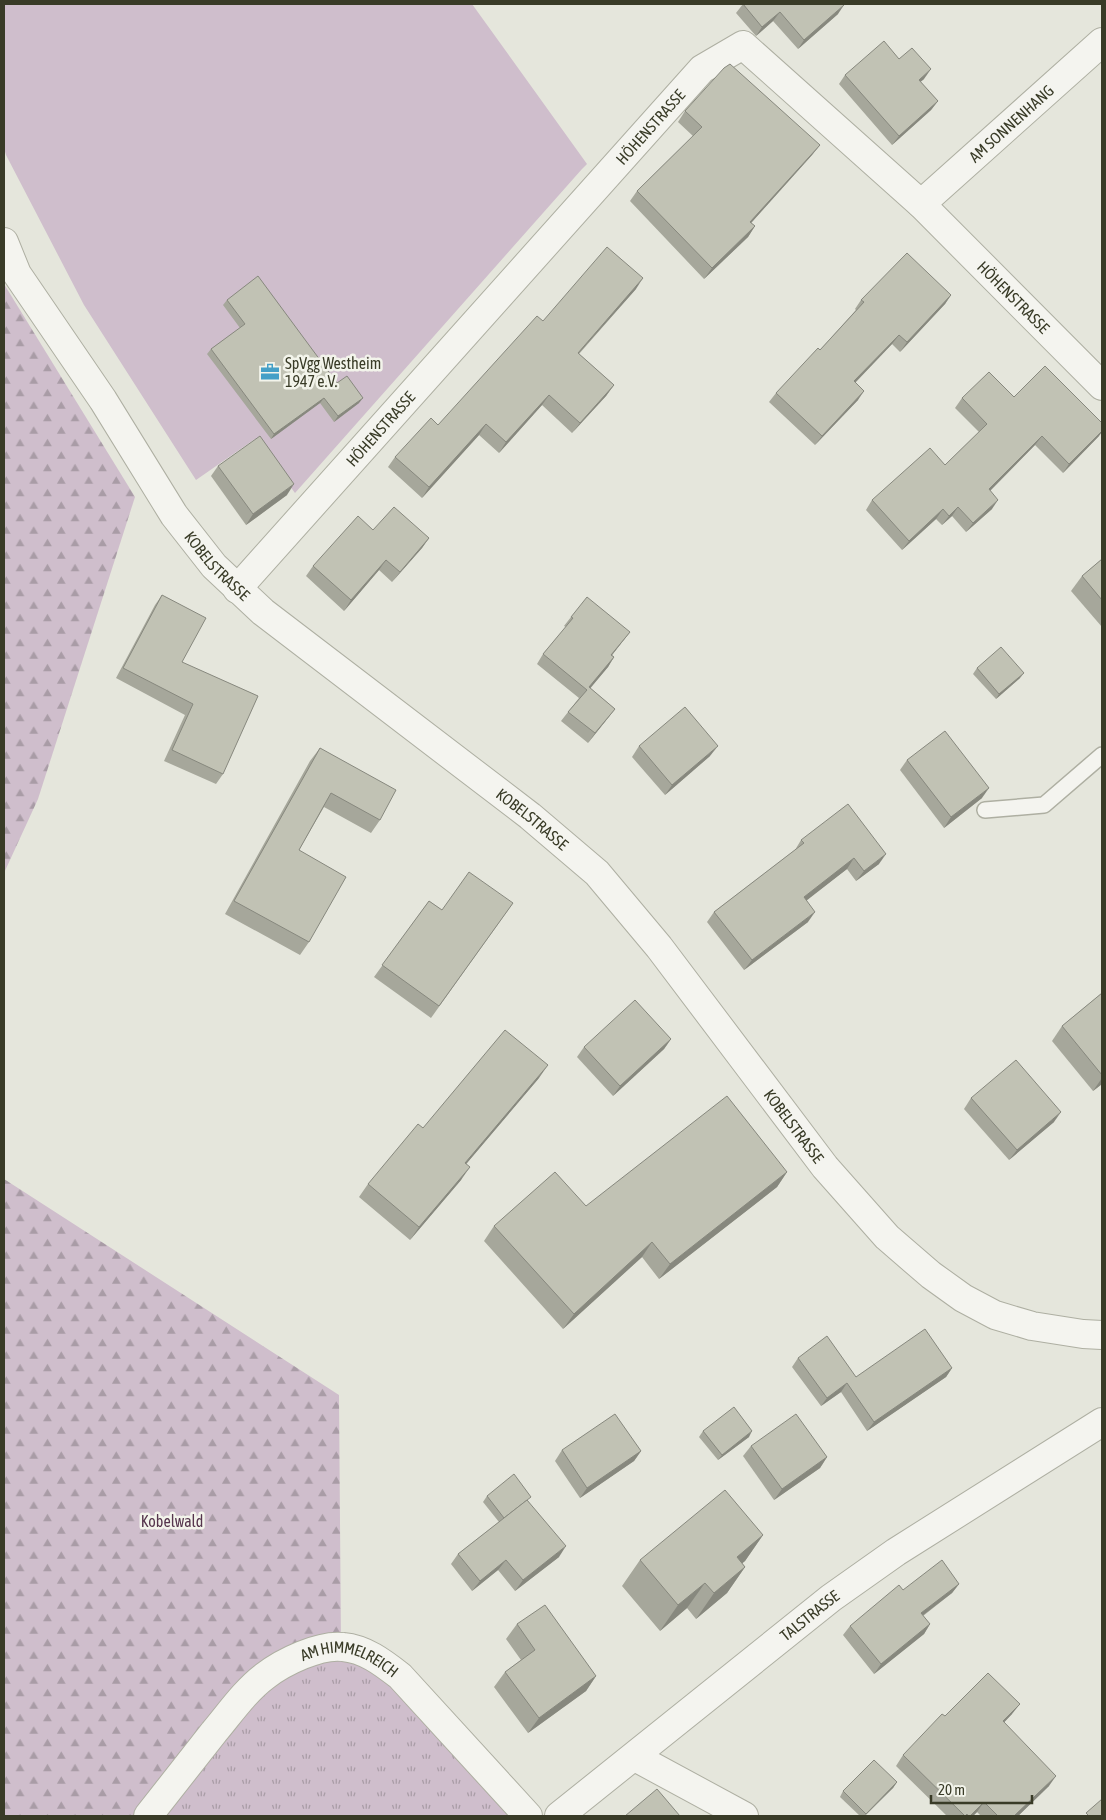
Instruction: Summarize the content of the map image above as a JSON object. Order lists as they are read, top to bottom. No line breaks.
{"streets":{"street":["AM SONNENHANG","HÖHENSTRASSE","KOBELSTRASSE","TALSTRASSE","AM HIMMELREICH"]},"crossings":[["AM SONNENHANG","HÖHENSTRASSE"],["HÖHENSTRASSE","KOBELSTRASSE"]],"parks":["Kobelwald"],"places":{"office":["SpVgg Westheim 1947 e.V."]},"scale_bar":"20 m"}
